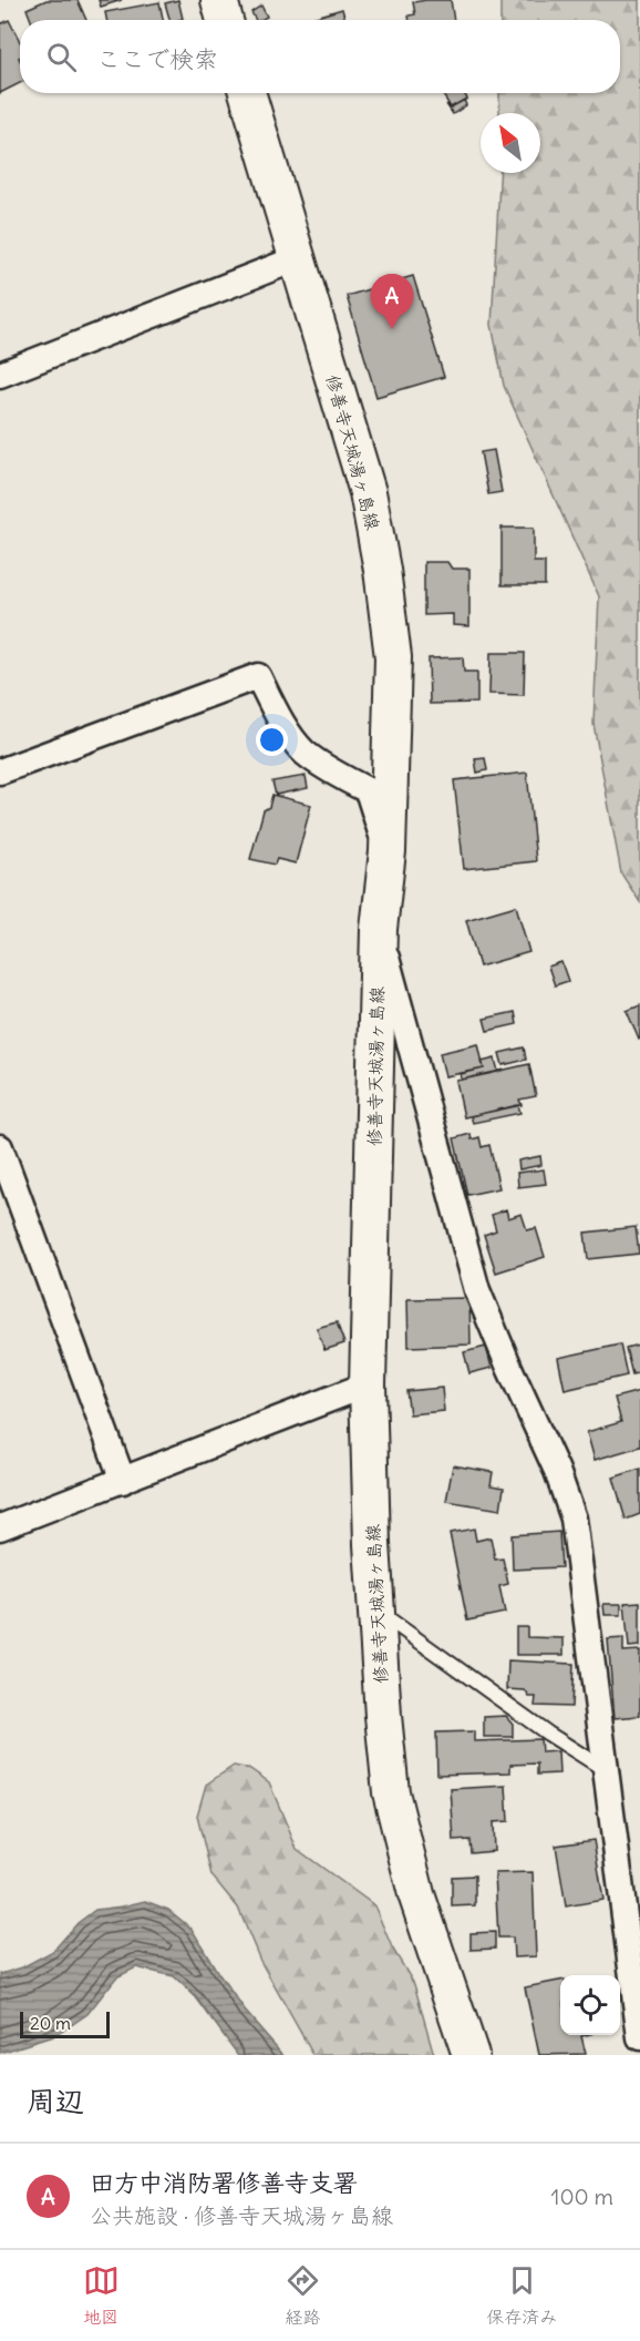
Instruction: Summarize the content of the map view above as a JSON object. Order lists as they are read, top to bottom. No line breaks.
{"streets":{"main road":["修善寺天城湯ヶ島線"]},"scale_bar":"20 m","north":"top left","page":{"search":"ここで検索","pins":"A","scale":"20 m","heading":"周辺","list":[{"mark":"A","name":"田方中消防署修善寺支署","note":"公共施設 · 修善寺天城湯ヶ島線","value":"100 m"}],"nav":["地図","経路","保存済み"]}}
